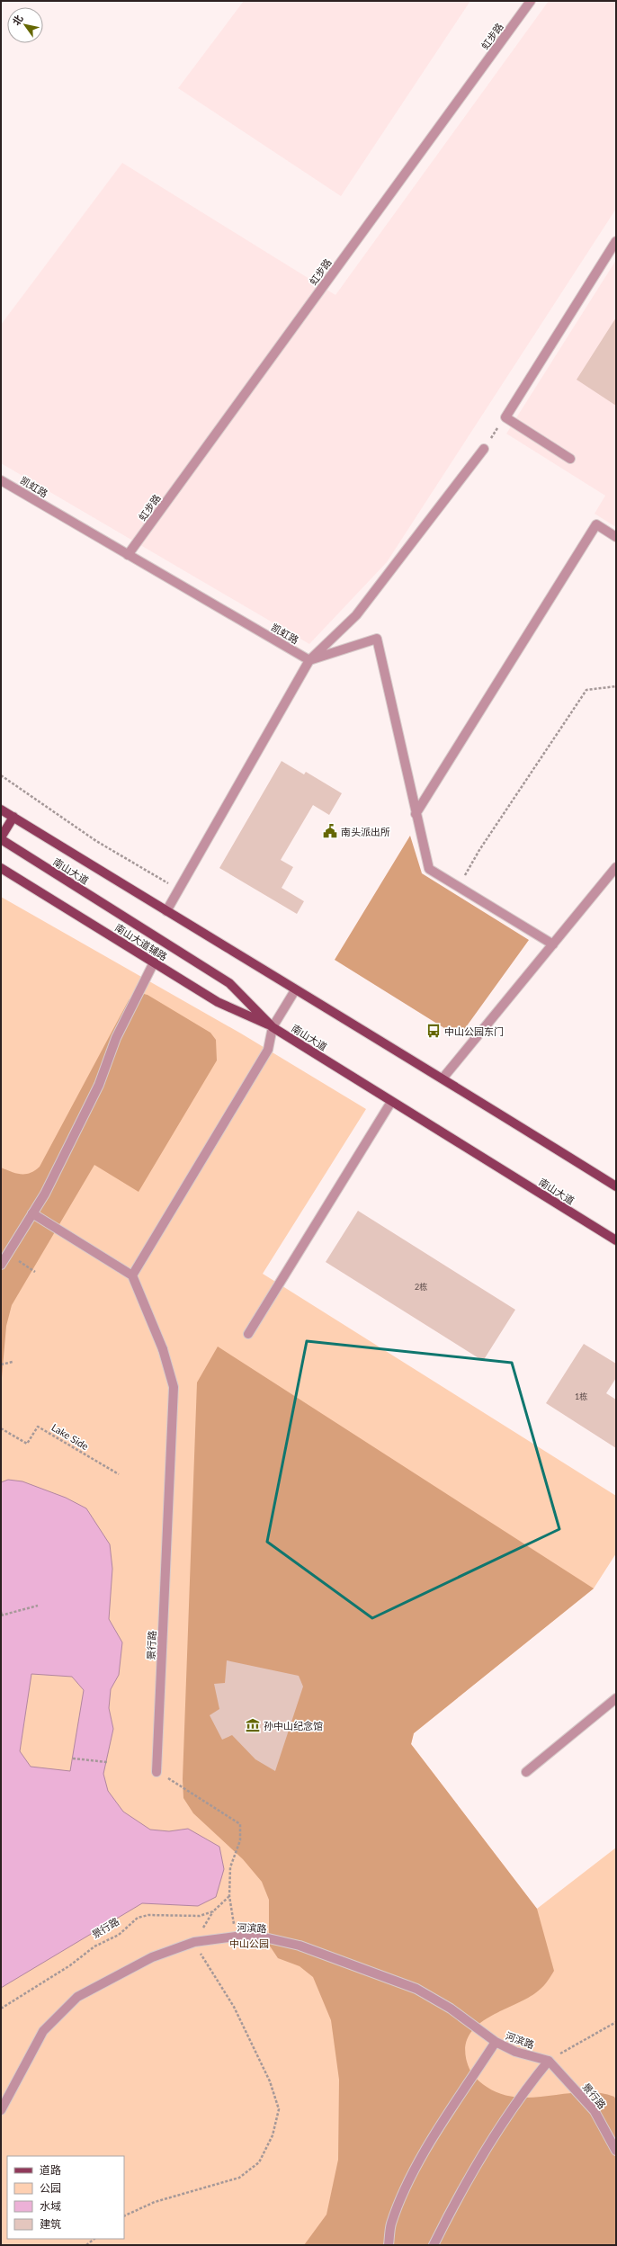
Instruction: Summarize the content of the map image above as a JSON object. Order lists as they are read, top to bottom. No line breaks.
{"streets":{"main road":["南山大道","南山大道辅路"],"street":["虹步路","凯虹路","景行路","河滨路"],"path":["Lake Side"]},"crossings":[["虹步路","凯虹路"],["南山大道","南山大道辅路"],["景行路","河滨路"]],"parks":["中山公园"],"places":{"public building":["南头派出所"],"bus stop":["中山公园东门"],"museum":["孙中山纪念馆"]},"house_numbers":["2栋","1栋"],"legend":["道路","公园","水域","建筑"],"north":"top left"}
